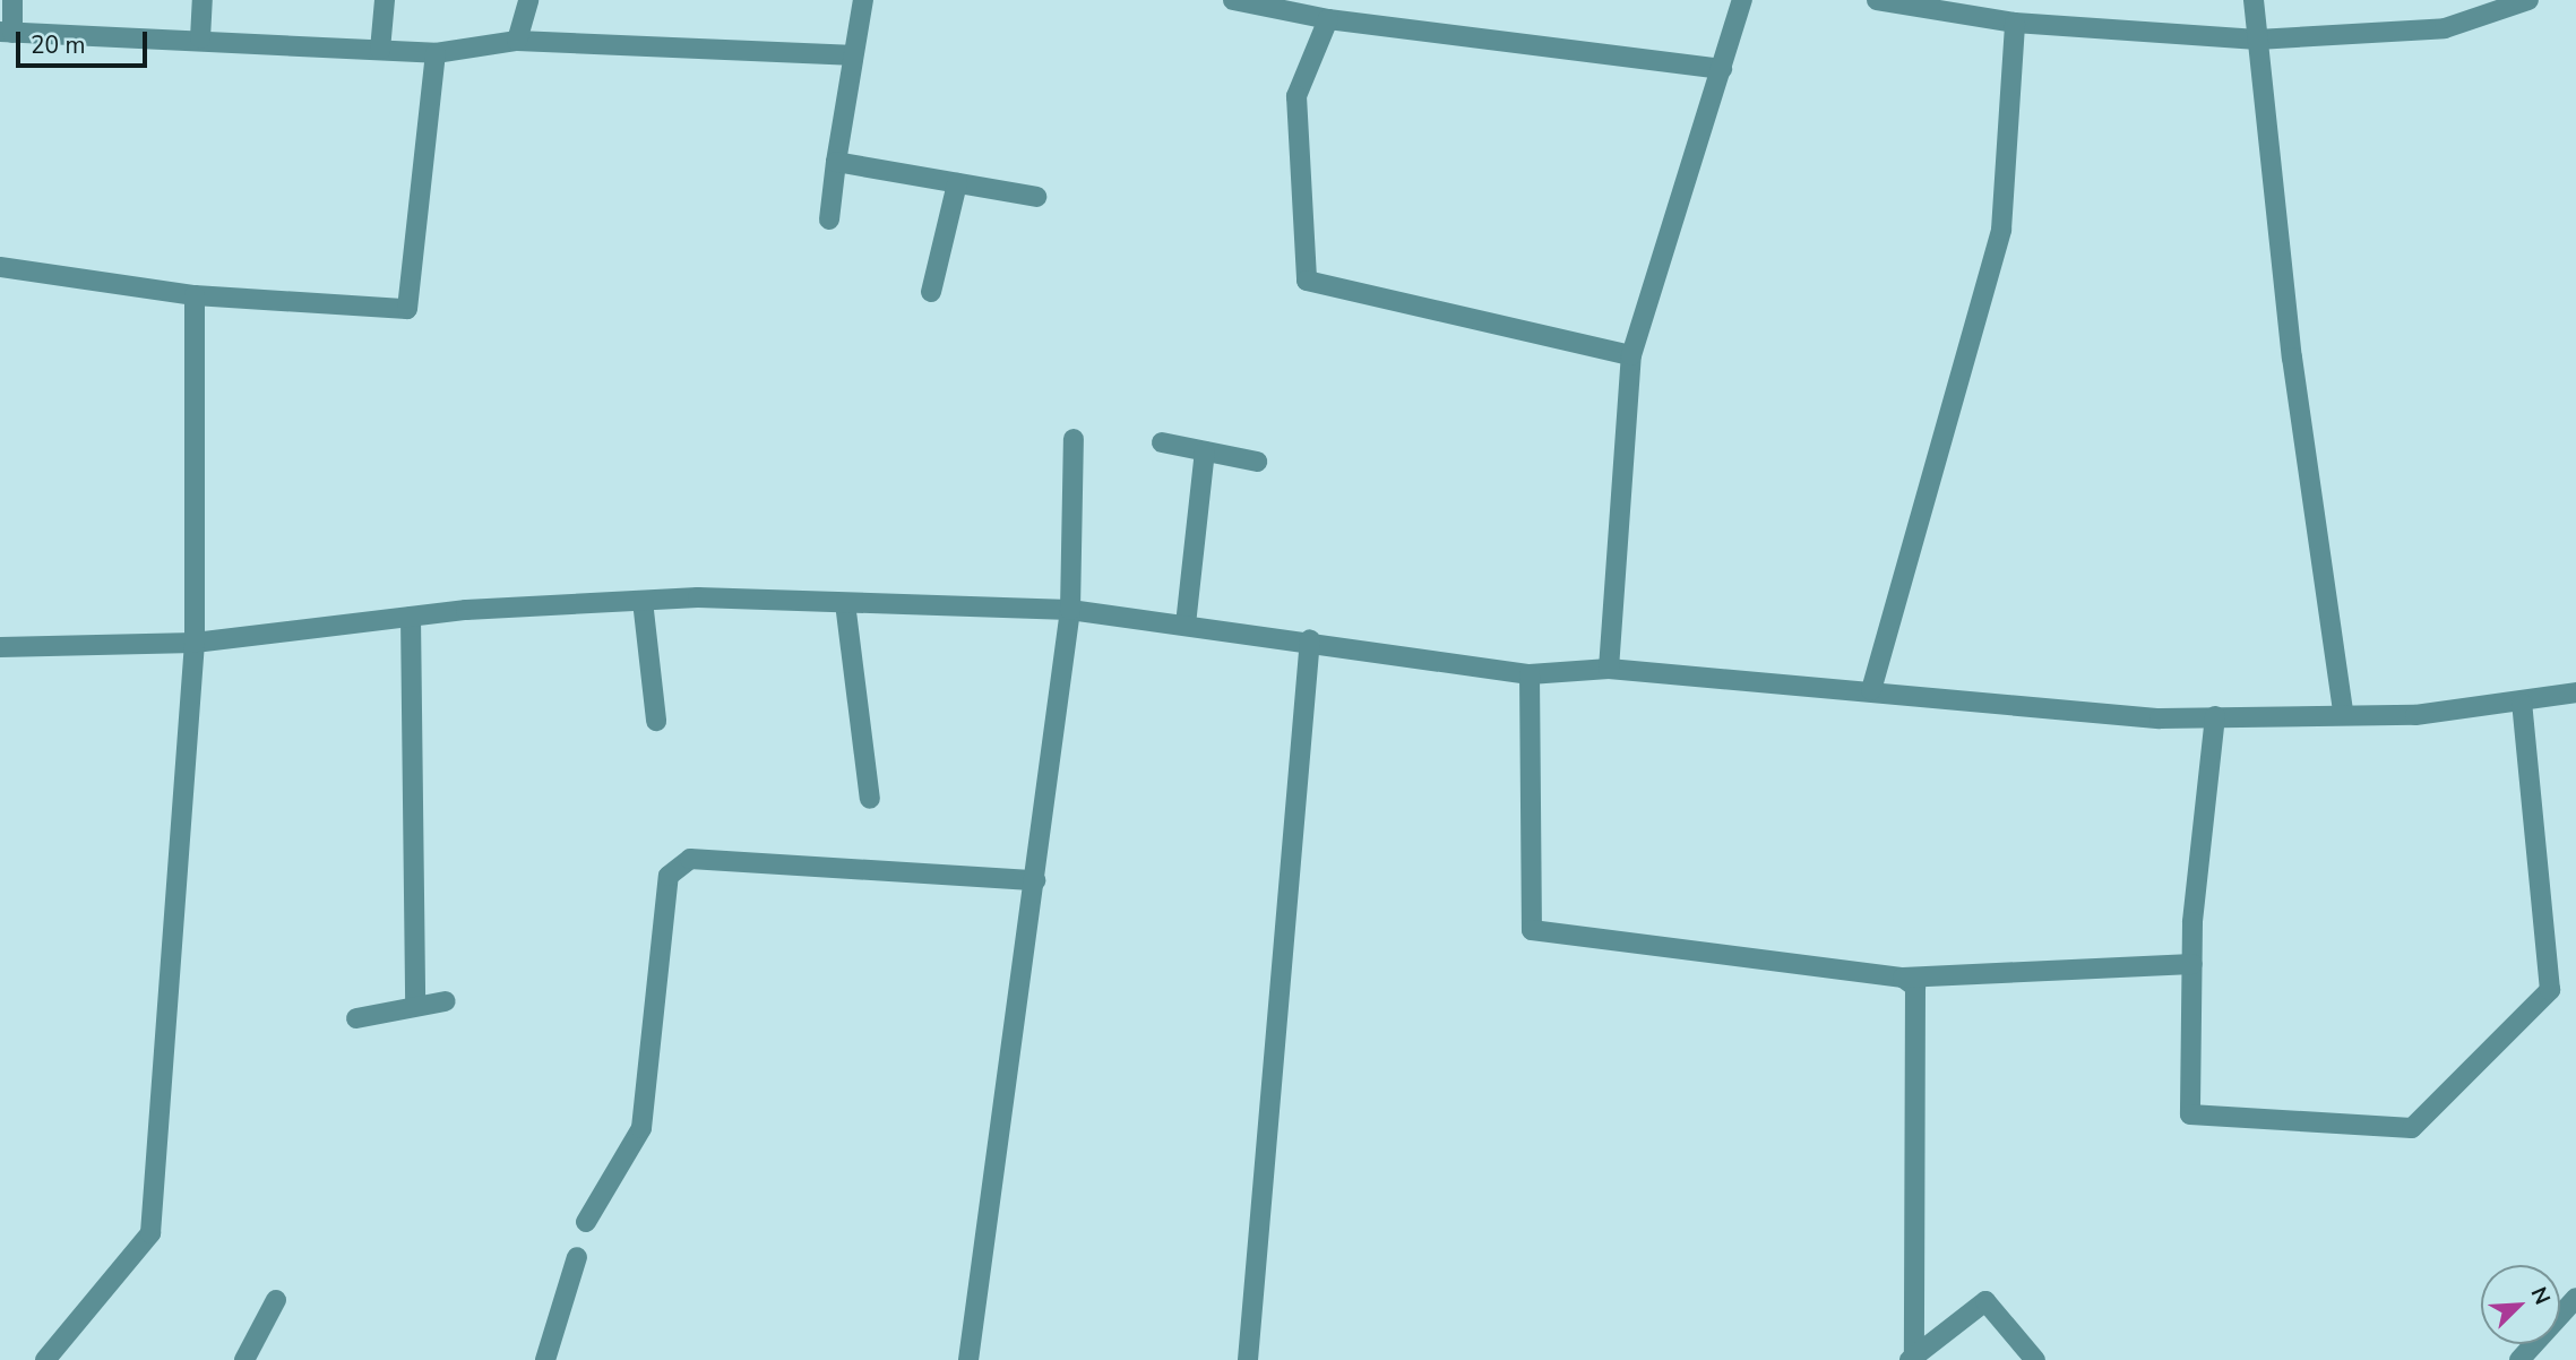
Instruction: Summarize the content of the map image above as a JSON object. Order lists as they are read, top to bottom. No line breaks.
{"scale_bar":"20 m","north":"top right"}
